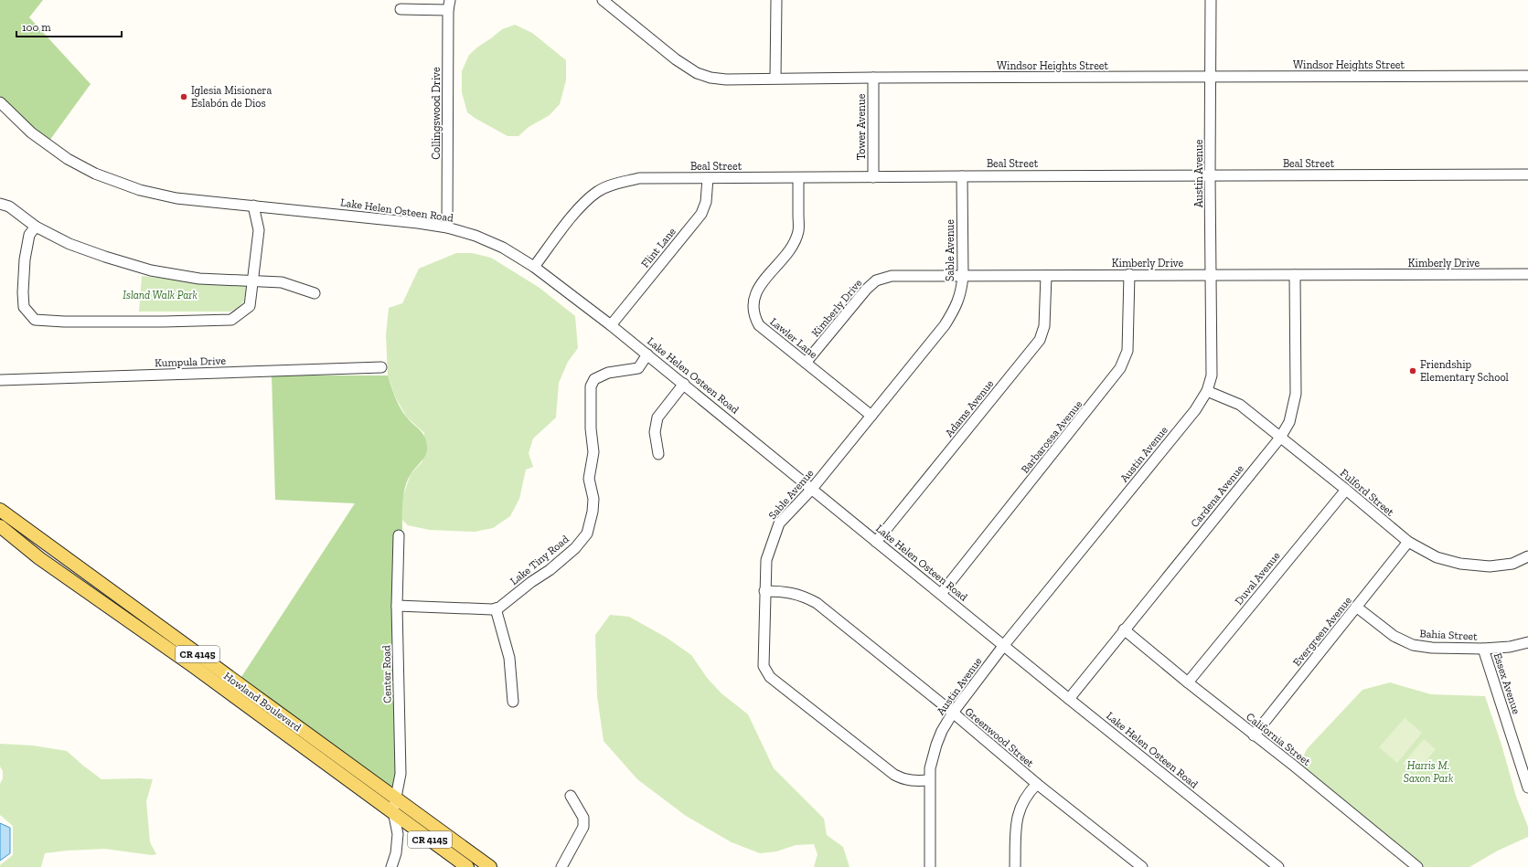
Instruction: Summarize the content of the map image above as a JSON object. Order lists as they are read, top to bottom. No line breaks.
{"streets":{"main road":["CR 4145","Howland Boulevard"],"street":["Windsor Heights Street","Collingswood Drive","Tower Avenue","Beal Street","Austin Avenue","Lake Helen Osteen Road","Flint Lane","Sable Avenue","Kimberly Drive","Lawler Lane","Kumpula Drive","Adams Avenue","Barbarossa Avenue","Fulford Street","Cardena Avenue","Lake Tiny Road","Duval Avenue","Evergreen Avenue","Bahia Street","Center Road","Essex Avenue","Greenwood Street","California Street"]},"crossings":[["Windsor Heights Street","Tower Avenue"],["Windsor Heights Street","Austin Avenue"],["Collingswood Drive","Lake Helen Osteen Road"],["Tower Avenue","Beal Street"],["Beal Street","Austin Avenue"],["Beal Street","Lake Helen Osteen Road"],["Beal Street","Flint Lane"],["Beal Street","Sable Avenue"],["Beal Street","Lawler Lane"],["Austin Avenue","Lake Helen Osteen Road"],["Austin Avenue","Sable Avenue"],["Austin Avenue","Kimberly Drive"],["Austin Avenue","Fulford Street"],["Austin Avenue","Greenwood Street"],["Lake Helen Osteen Road","Flint Lane"],["Lake Helen Osteen Road","Sable Avenue"],["Lake Helen Osteen Road","Adams Avenue"],["Lake Helen Osteen Road","Barbarossa Avenue"],["Lake Helen Osteen Road","Cardena Avenue"],["Lake Helen Osteen Road","Lake Tiny Road"],["Sable Avenue","Kimberly Drive"],["Sable Avenue","Lawler Lane"],["Sable Avenue","Greenwood Street"],["Kimberly Drive","Lawler Lane"],["Kimberly Drive","Adams Avenue"],["Kimberly Drive","Barbarossa Avenue"],["Kimberly Drive","Cardena Avenue"],["Fulford Street","Cardena Avenue"],["Fulford Street","Duval Avenue"],["Fulford Street","Evergreen Avenue"],["Cardena Avenue","California Street"],["Duval Avenue","California Street"],["Evergreen Avenue","Bahia Street"],["Evergreen Avenue","California Street"],["Bahia Street","Essex Avenue"],["Center Road","Howland Boulevard"]],"parks":["Island Walk Park","Harris M. Saxon Park"],"places":["Iglesia Misionera Eslabón de Dios","Friendship Elementary School"],"scale_bar":"100 m"}
